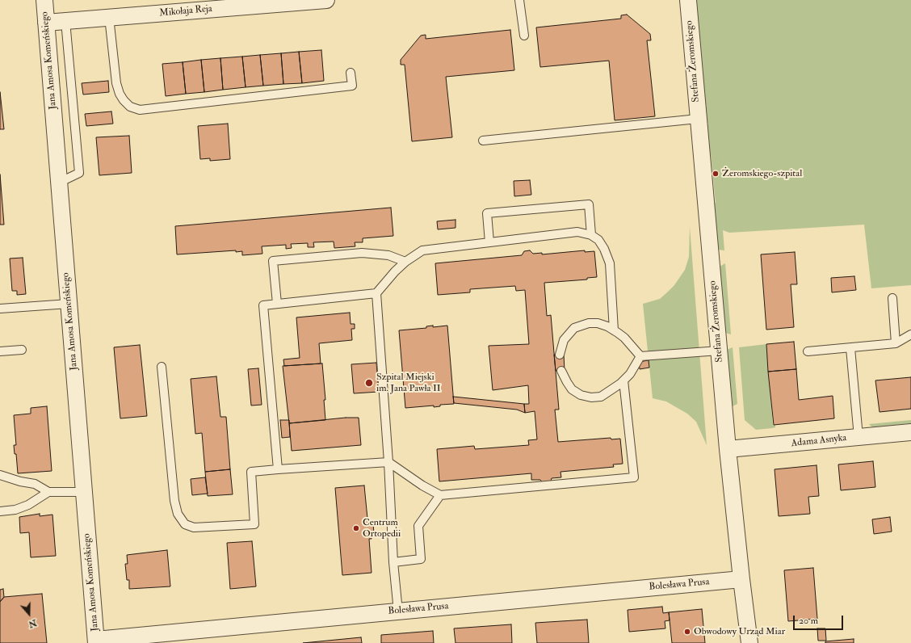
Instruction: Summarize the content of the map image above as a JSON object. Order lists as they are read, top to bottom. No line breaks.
{"streets":{"street":["Mikołaja Reja","Jana Amosa Komeńskiego","Stefana Żeromskiego","Adama Asnyka","Bolesława Prusa"]},"crossings":[["Mikołaja Reja","Jana Amosa Komeńskiego"],["Jana Amosa Komeńskiego","Bolesława Prusa"],["Stefana Żeromskiego","Adama Asnyka"],["Stefana Żeromskiego","Bolesława Prusa"]],"places":["Żeromskiego-szpital","Szpital Miejski im. Jana Pawła II","Centrum Ortopedii","Obwodowy Urząd Miar"],"scale_bar":"20 m","north":"bottom"}
